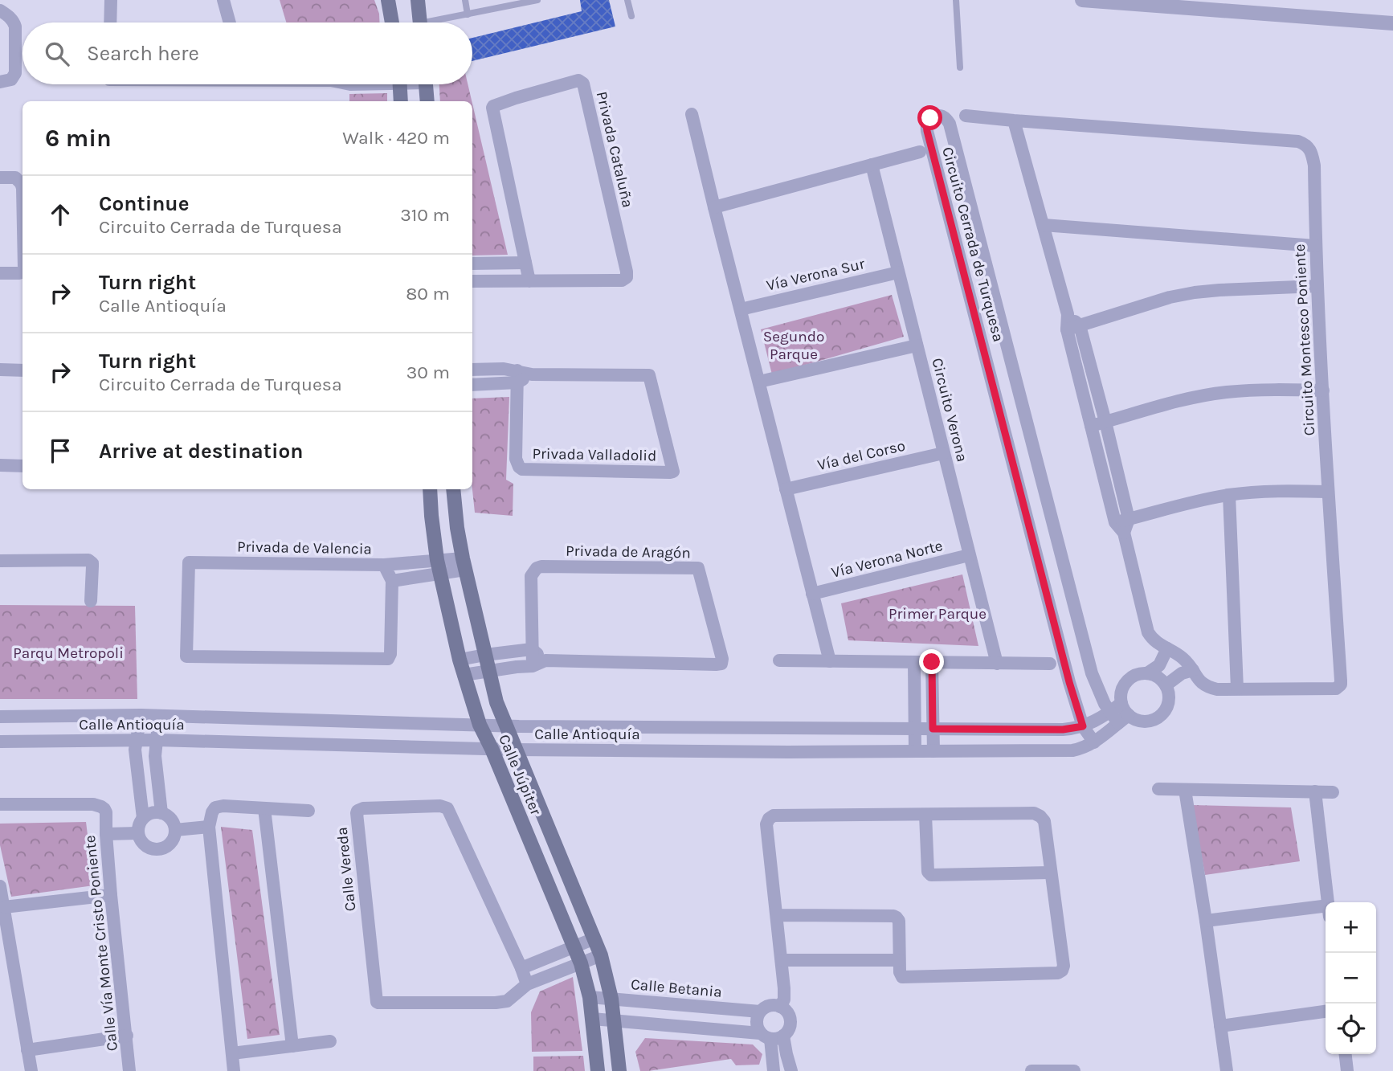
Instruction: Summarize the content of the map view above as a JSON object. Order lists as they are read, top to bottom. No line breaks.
{"streets":{"main road":["Calle Júpiter"],"street":["Privada Cataluña","Circuito Cerrada de Turquesa","Vía Verona Sur","Circuito Montesco Poniente","Circuito Verona","Privada Valladolid","Vía del Corso","Privada de Valencia","Privada de Aragón","Vía Verona Norte","Calle Antioquía","Calle Vereda","Calle Vía Monte Cristo Poniente","Calle Betania"]},"crossings":[["Circuito Cerrada de Turquesa","Calle Antioquía"],["Vía Verona Sur","Circuito Verona"],["Circuito Verona","Vía del Corso"],["Circuito Verona","Vía Verona Norte"],["Privada de Aragón","Calle Júpiter"],["Calle Antioquía","Calle Júpiter"],["Calle Júpiter","Calle Vereda"],["Calle Júpiter","Calle Betania"]],"parks":["Segundo Parque","Primer Parque","Parqu Metropoli"],"page":{"search":"Search here","heading":["6 min","Walk · 420 m"],"list":[["Continue","Circuito Cerrada de Turquesa","310 m"],["Turn right","Calle Antioquía","80 m"],["Turn right","Circuito Cerrada de Turquesa","30 m"],"Arrive at destination"],"map_buttons":["+","−"]}}
